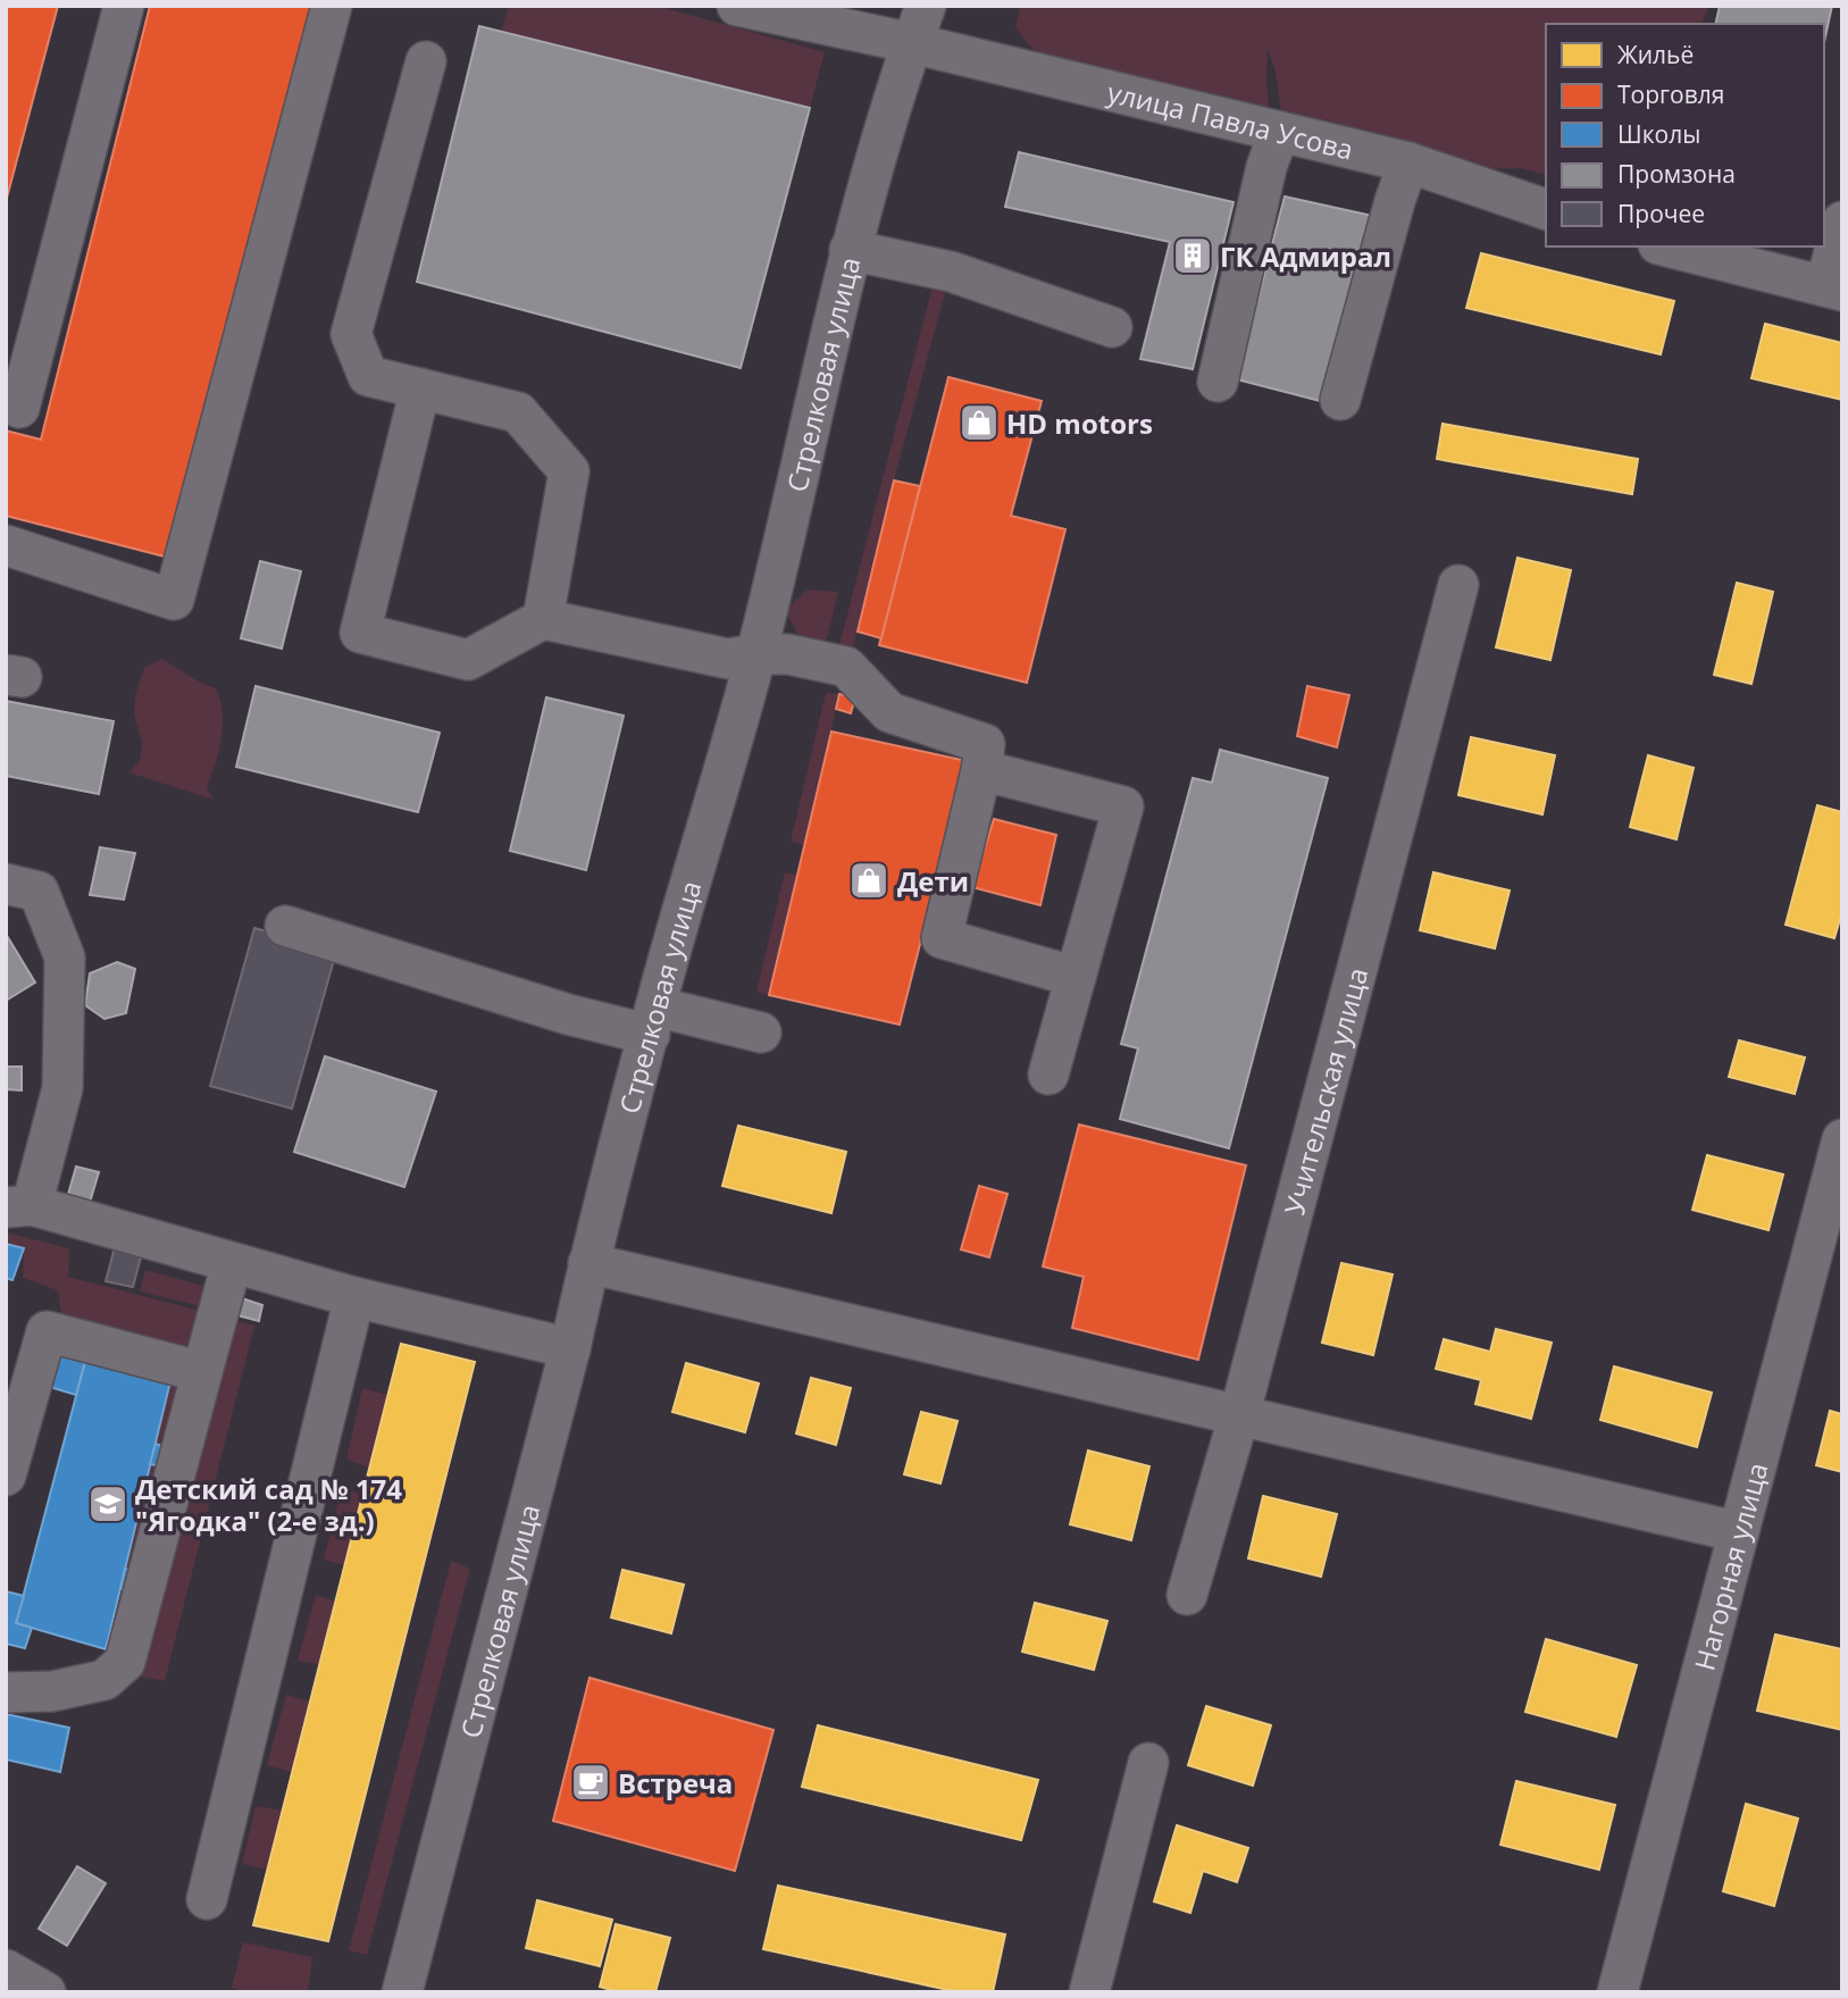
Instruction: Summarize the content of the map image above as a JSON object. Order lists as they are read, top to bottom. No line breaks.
{"streets":{"street":["улица Павла Усова","Стрелковая улица","Учительская улица","Нагорная улица"]},"crossings":[["улица Павла Усова","Стрелковая улица"]],"places":{"building":["ГК Адмирал"],"shop":["HD motors","Дети"],"school or university":["Детский сад № 174 \"Ягодка\" (2-е зд.)"],"cafe":["Встреча"]},"legend":["Жильё","Торговля","Школы","Промзона","Прочее"]}
